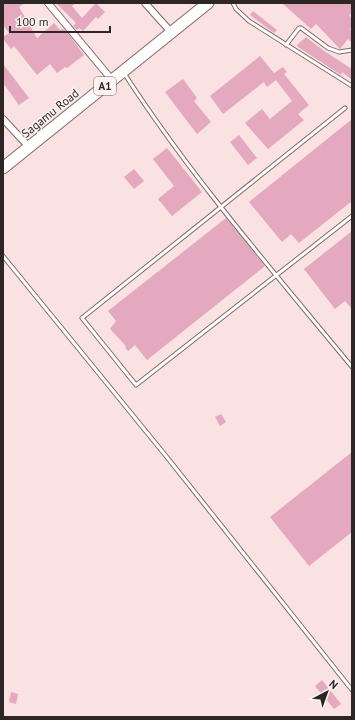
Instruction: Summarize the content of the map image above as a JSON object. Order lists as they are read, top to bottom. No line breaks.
{"streets":{"highway":["A1","Sagamu Road"]},"scale_bar":"100 m","north":"top right"}
